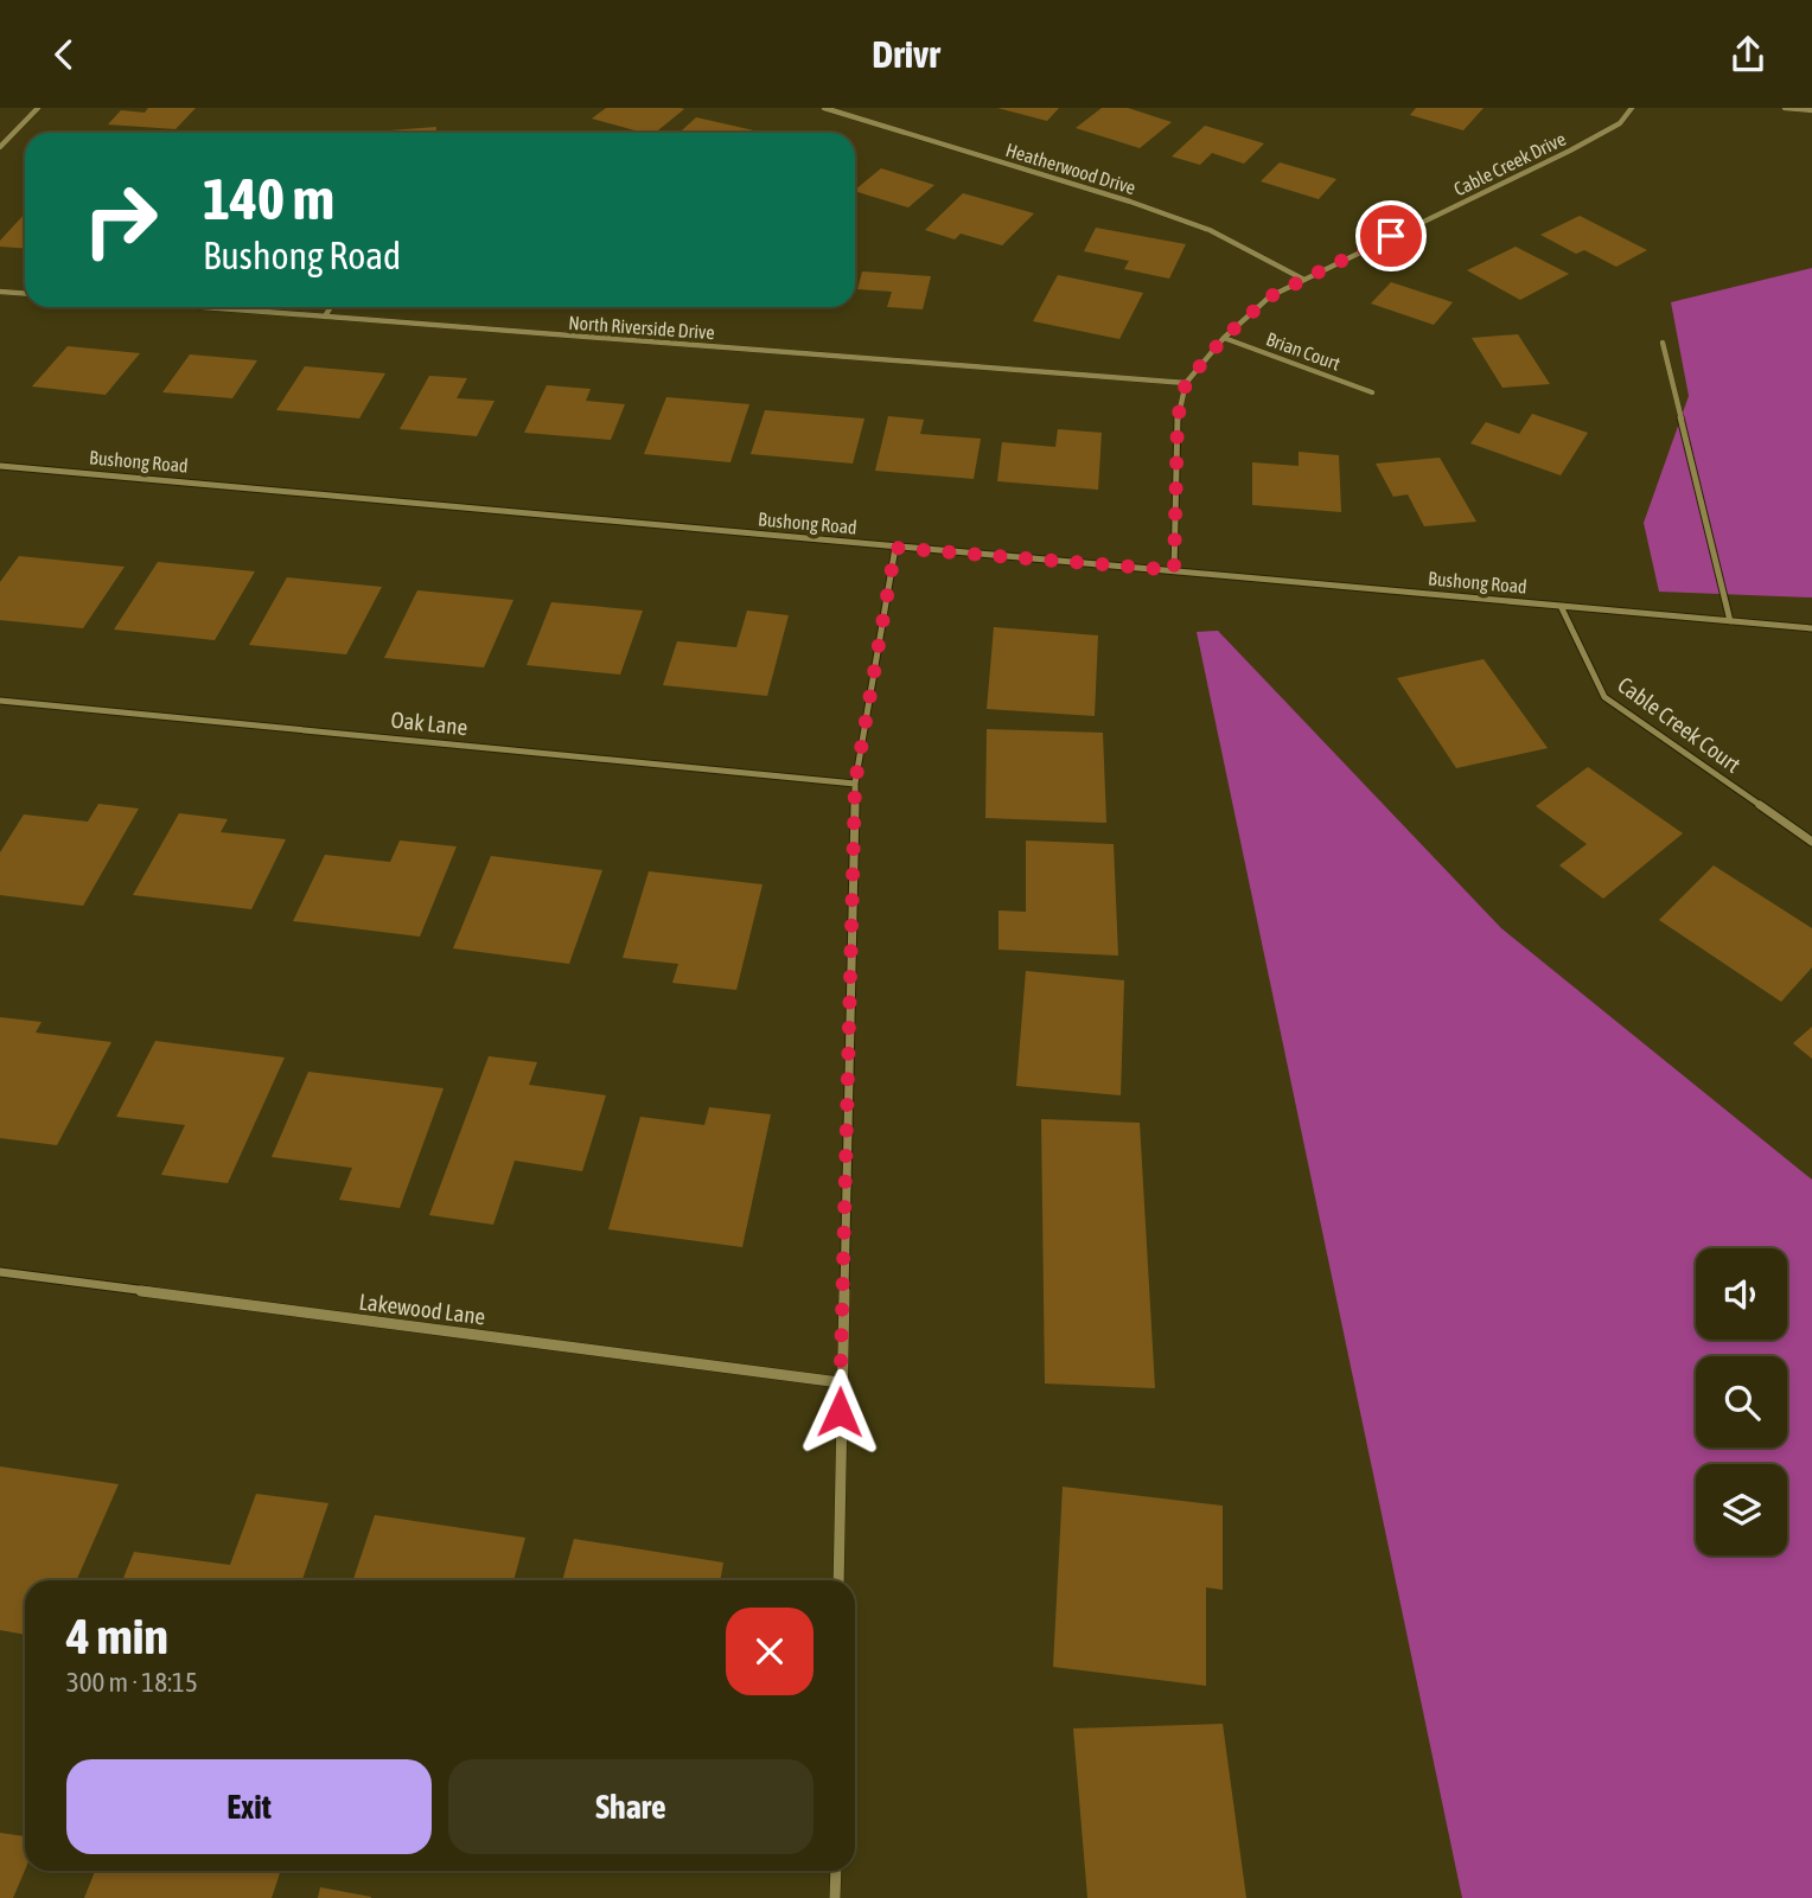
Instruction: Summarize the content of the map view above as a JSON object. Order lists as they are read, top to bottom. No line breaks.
{"streets":{"street":["Cable Creek Drive","Heatherwood Drive","North Riverside Drive","Brian Court","Bushong Road","Oak Lane","Cable Creek Court","Lakewood Lane"]},"crossings":[["Cable Creek Drive","Heatherwood Drive"],["Cable Creek Drive","North Riverside Drive"],["Cable Creek Drive","Brian Court"],["Cable Creek Drive","Bushong Road"],["Bushong Road","Cable Creek Court"]],"page":{"header":"Drivr","turn":["140 m","Bushong Road"],"heading":["4 min","300 m · 18:15"],"buttons":["Exit","Share"]}}
